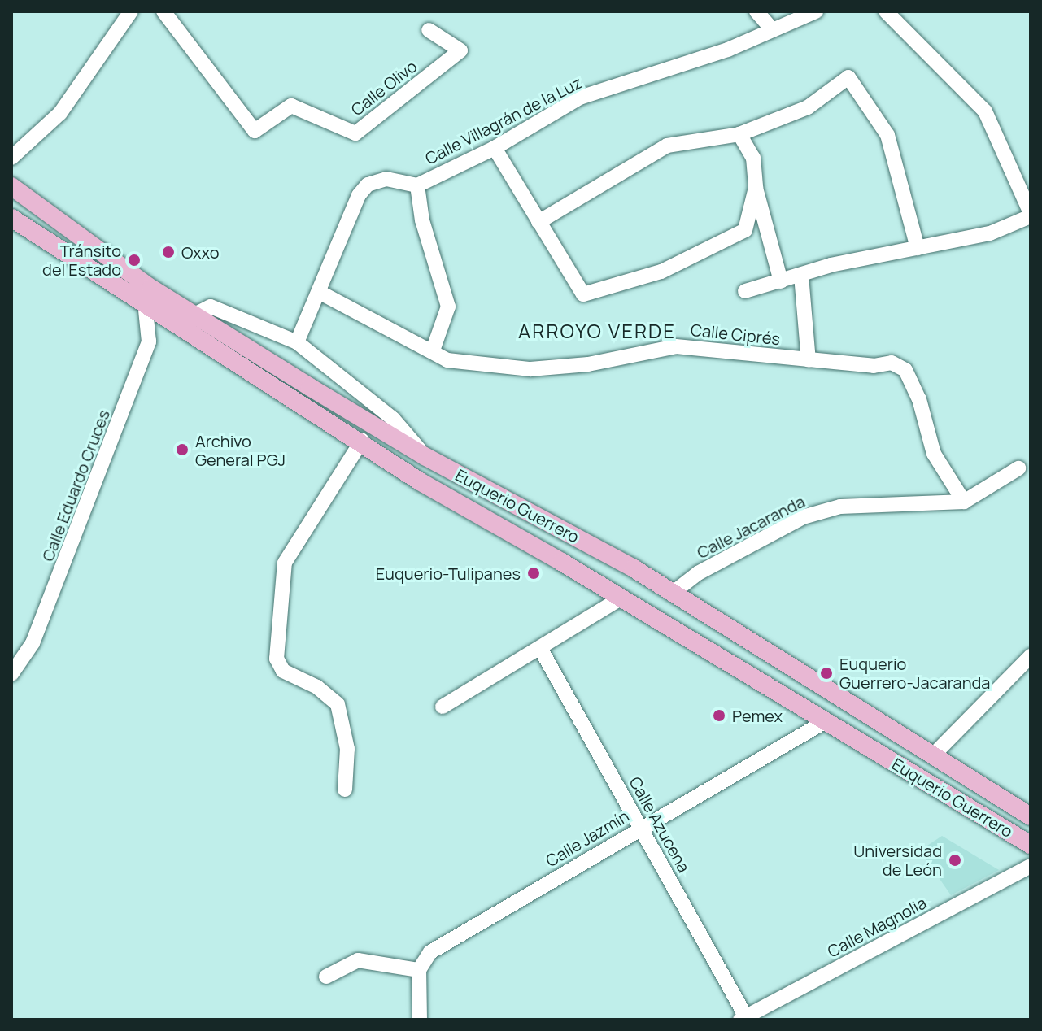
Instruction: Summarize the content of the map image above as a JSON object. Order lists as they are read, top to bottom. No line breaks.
{"streets":{"main road":["Euquerio Guerrero"],"street":["Calle Olivo","Calle Villagrán de la Luz","Calle Ciprés","Calle Eduardo Cruces","Calle Jacaranda","Calle Azucena","Calle Jazmín","Calle Magnolia"]},"crossings":[["Calle Villagrán de la Luz","Calle Ciprés"],["Calle Ciprés","Calle Jacaranda"],["Calle Eduardo Cruces","Euquerio Guerrero"],["Euquerio Guerrero","Calle Jacaranda"],["Euquerio Guerrero","Calle Jazmín"],["Calle Azucena","Calle Jazmín"],["Calle Azucena","Calle Magnolia"]],"districts":["ARROYO VERDE"],"places":["Oxxo","Tránsito del Estado","Archivo General PGJ","Euquerio-Tulipanes","Euquerio Guerrero-Jacaranda","Pemex","Universidad de León"]}
